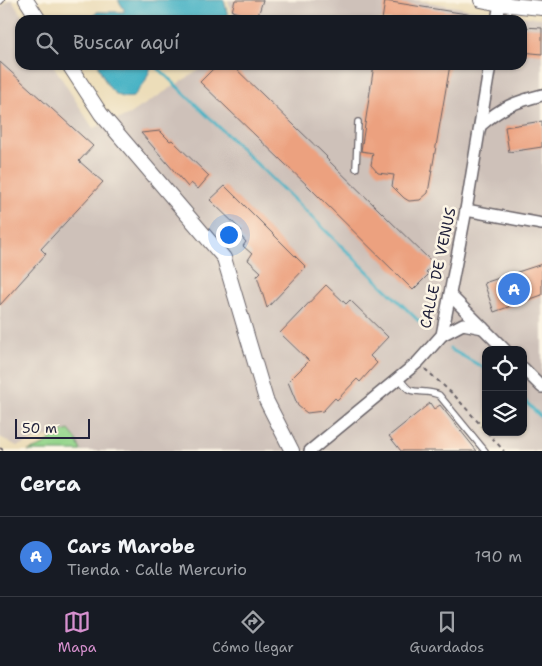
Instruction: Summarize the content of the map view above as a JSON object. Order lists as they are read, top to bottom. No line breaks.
{"streets":{"street":["CALLE DE VENUS"]},"scale_bar":"50 m","page":{"search":"Buscar aquí","pins":"A","scale":"50 m","heading":"Cerca","list":[{"mark":"A","name":"Cars Marobe","note":"Tienda · Calle Mercurio","value":"190 m"}],"nav":["Mapa","Cómo llegar","Guardados"]}}
